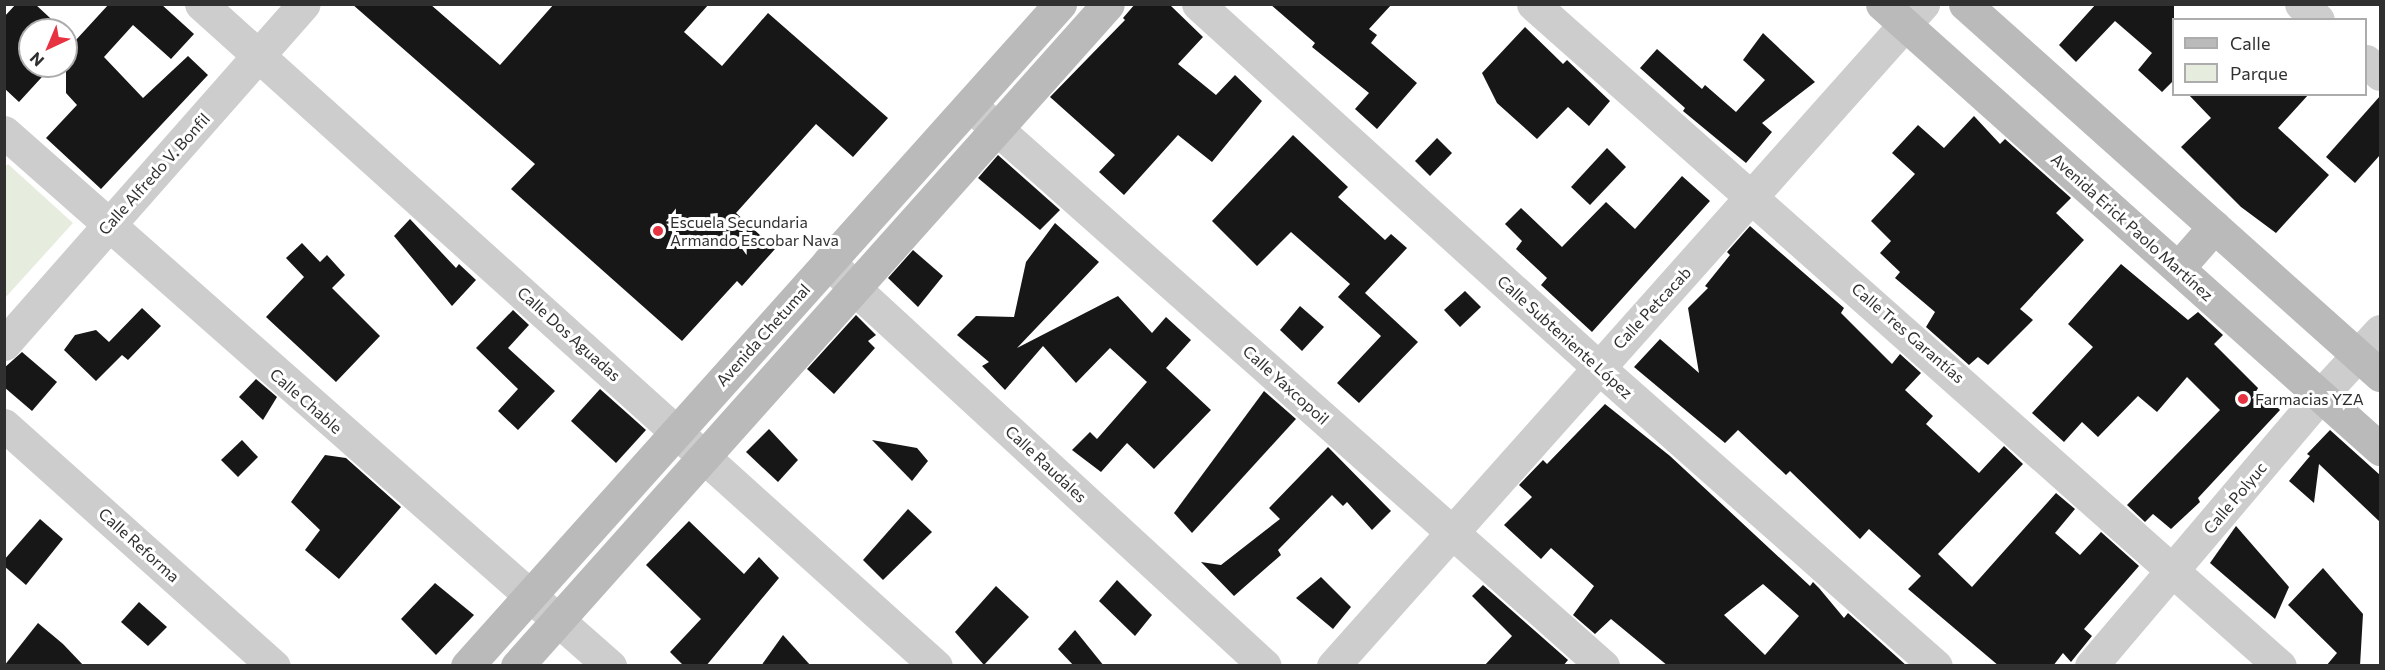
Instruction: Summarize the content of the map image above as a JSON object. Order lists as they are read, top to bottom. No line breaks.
{"streets":{"main road":["Avenida Erick Paolo Martínez","Avenida Chetumal"],"street":["Calle Alfredo V. Bonfil","Calle Petcacab","Calle Tres Garantías","Calle Dos Aguadas","Calle Subteniente López","Calle Yaxcopoil","Calle Chable","Calle Raudales","Calle Polyuc","Calle Reforma"]},"crossings":[["Calle Alfredo V. Bonfil","Calle Dos Aguadas"],["Calle Alfredo V. Bonfil","Calle Chable"],["Avenida Erick Paolo Martínez","Calle Petcacab"],["Avenida Erick Paolo Martínez","Calle Polyuc"],["Calle Petcacab","Calle Tres Garantías"],["Calle Petcacab","Calle Subteniente López"],["Calle Petcacab","Calle Yaxcopoil"],["Calle Tres Garantías","Calle Polyuc"],["Calle Dos Aguadas","Avenida Chetumal"],["Avenida Chetumal","Calle Yaxcopoil"],["Avenida Chetumal","Calle Chable"],["Avenida Chetumal","Calle Raudales"]],"places":["Escuela Secundaria Armando Escobar Nava","Farmacias YZA"],"legend":["Calle","Parque"],"north":"bottom left"}
